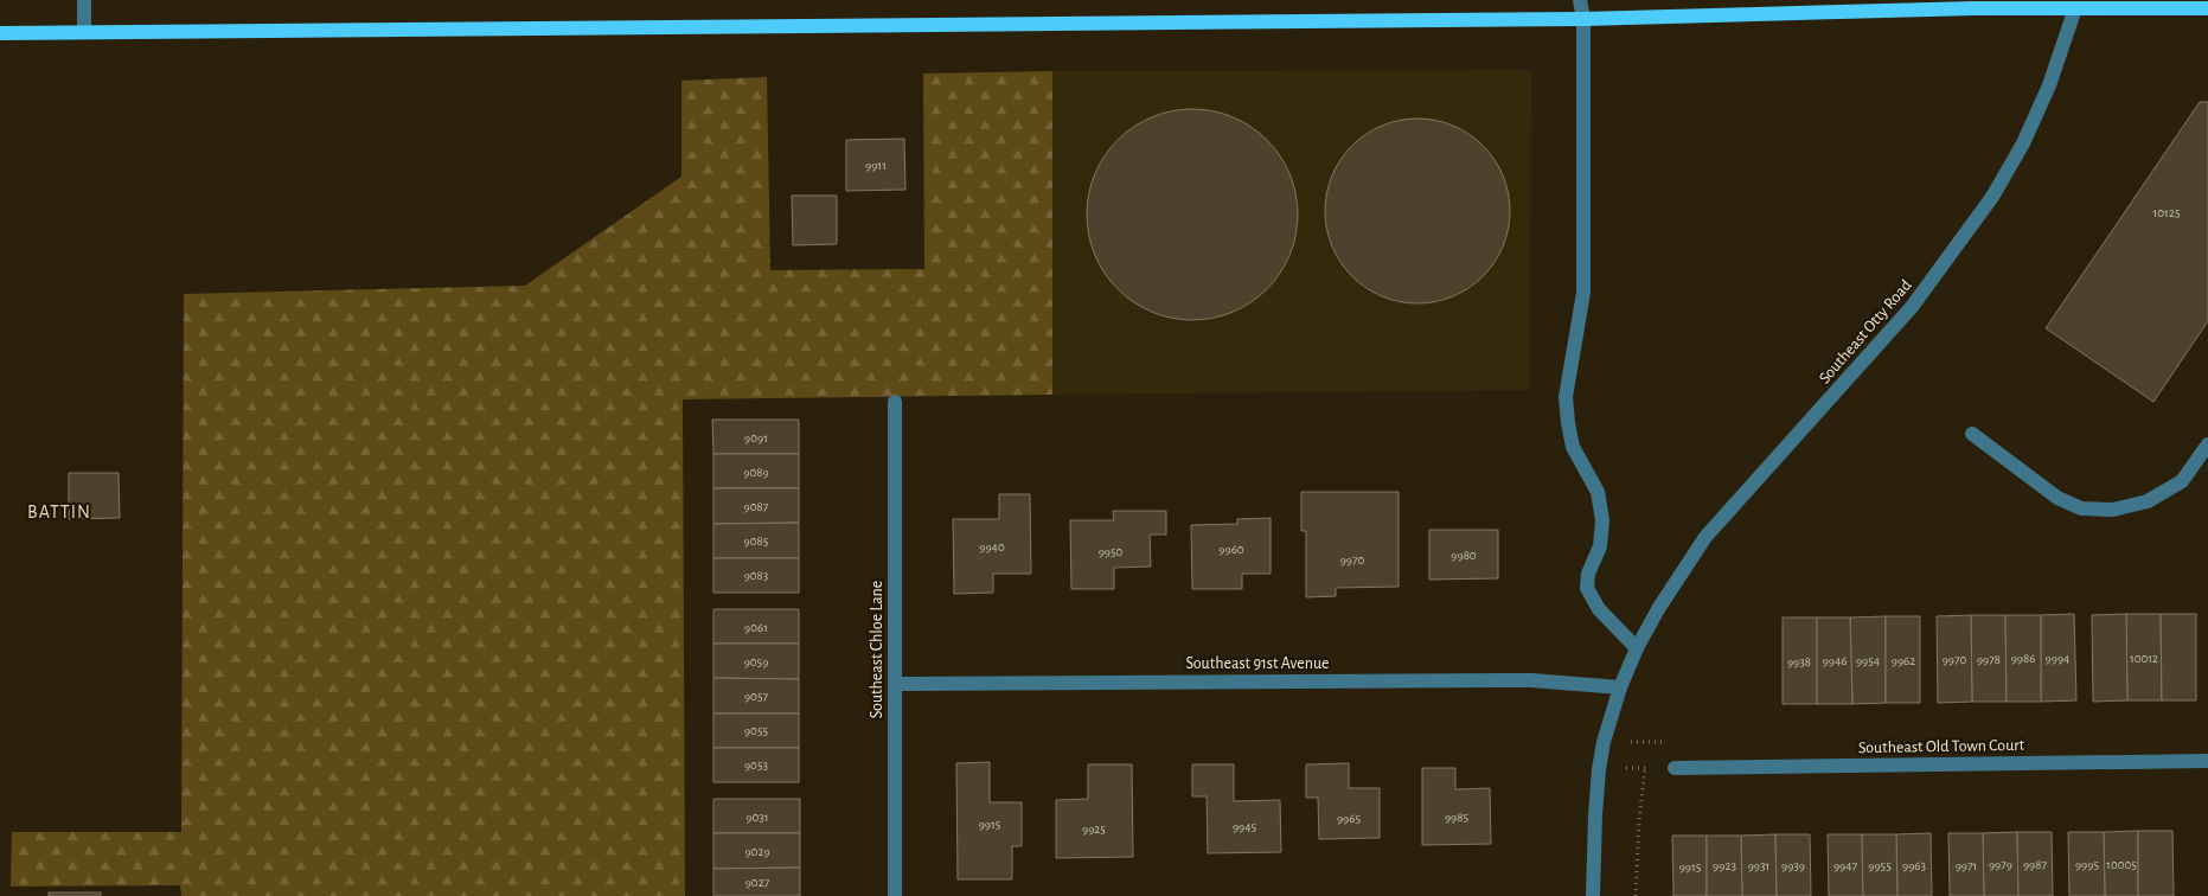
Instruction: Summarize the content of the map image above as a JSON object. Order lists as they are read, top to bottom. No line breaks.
{"streets":{"street":["Southeast Otty Road","Southeast Chloe Lane","Southeast 91st Avenue","Southeast Old Town Court"]},"crossings":[["Southeast Otty Road","Southeast 91st Avenue"],["Southeast Chloe Lane","Southeast 91st Avenue"]],"districts":["BATTIN"],"house_numbers":["9911","10125","9091","9089","9087","9085","9940","9960","9950","9980","9970","9083","9061","9986","9994","10012","9970","9978","9946","9954","9962","9059","9938","9057","9055","9053","9031","9985","9965","9915","9945","9925","9029","9979","9987","9995","10005","9923","9931","9939","9947","9955","9963","9971","9915","9027"]}
